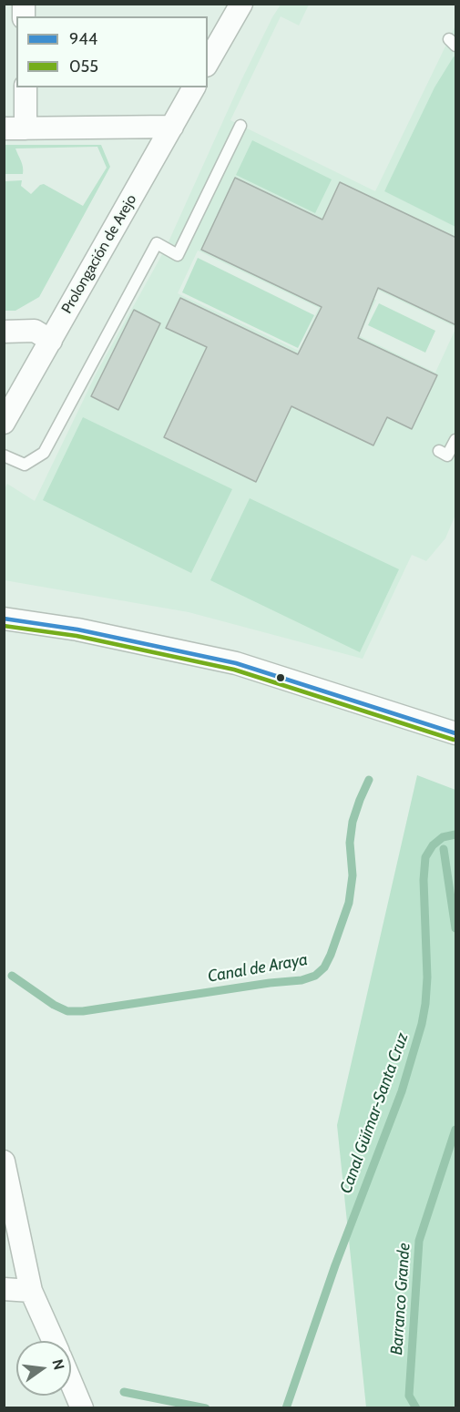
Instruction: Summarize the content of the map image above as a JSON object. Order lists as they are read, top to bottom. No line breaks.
{"streets":{"street":["Prolongación de Arejo"]},"water":["Canal de Araya","Canal Güímar-Santa Cruz","Barranco Grande"],"lines":["transit line 944","transit line 055"],"legend":["944","055"],"north":"right"}
